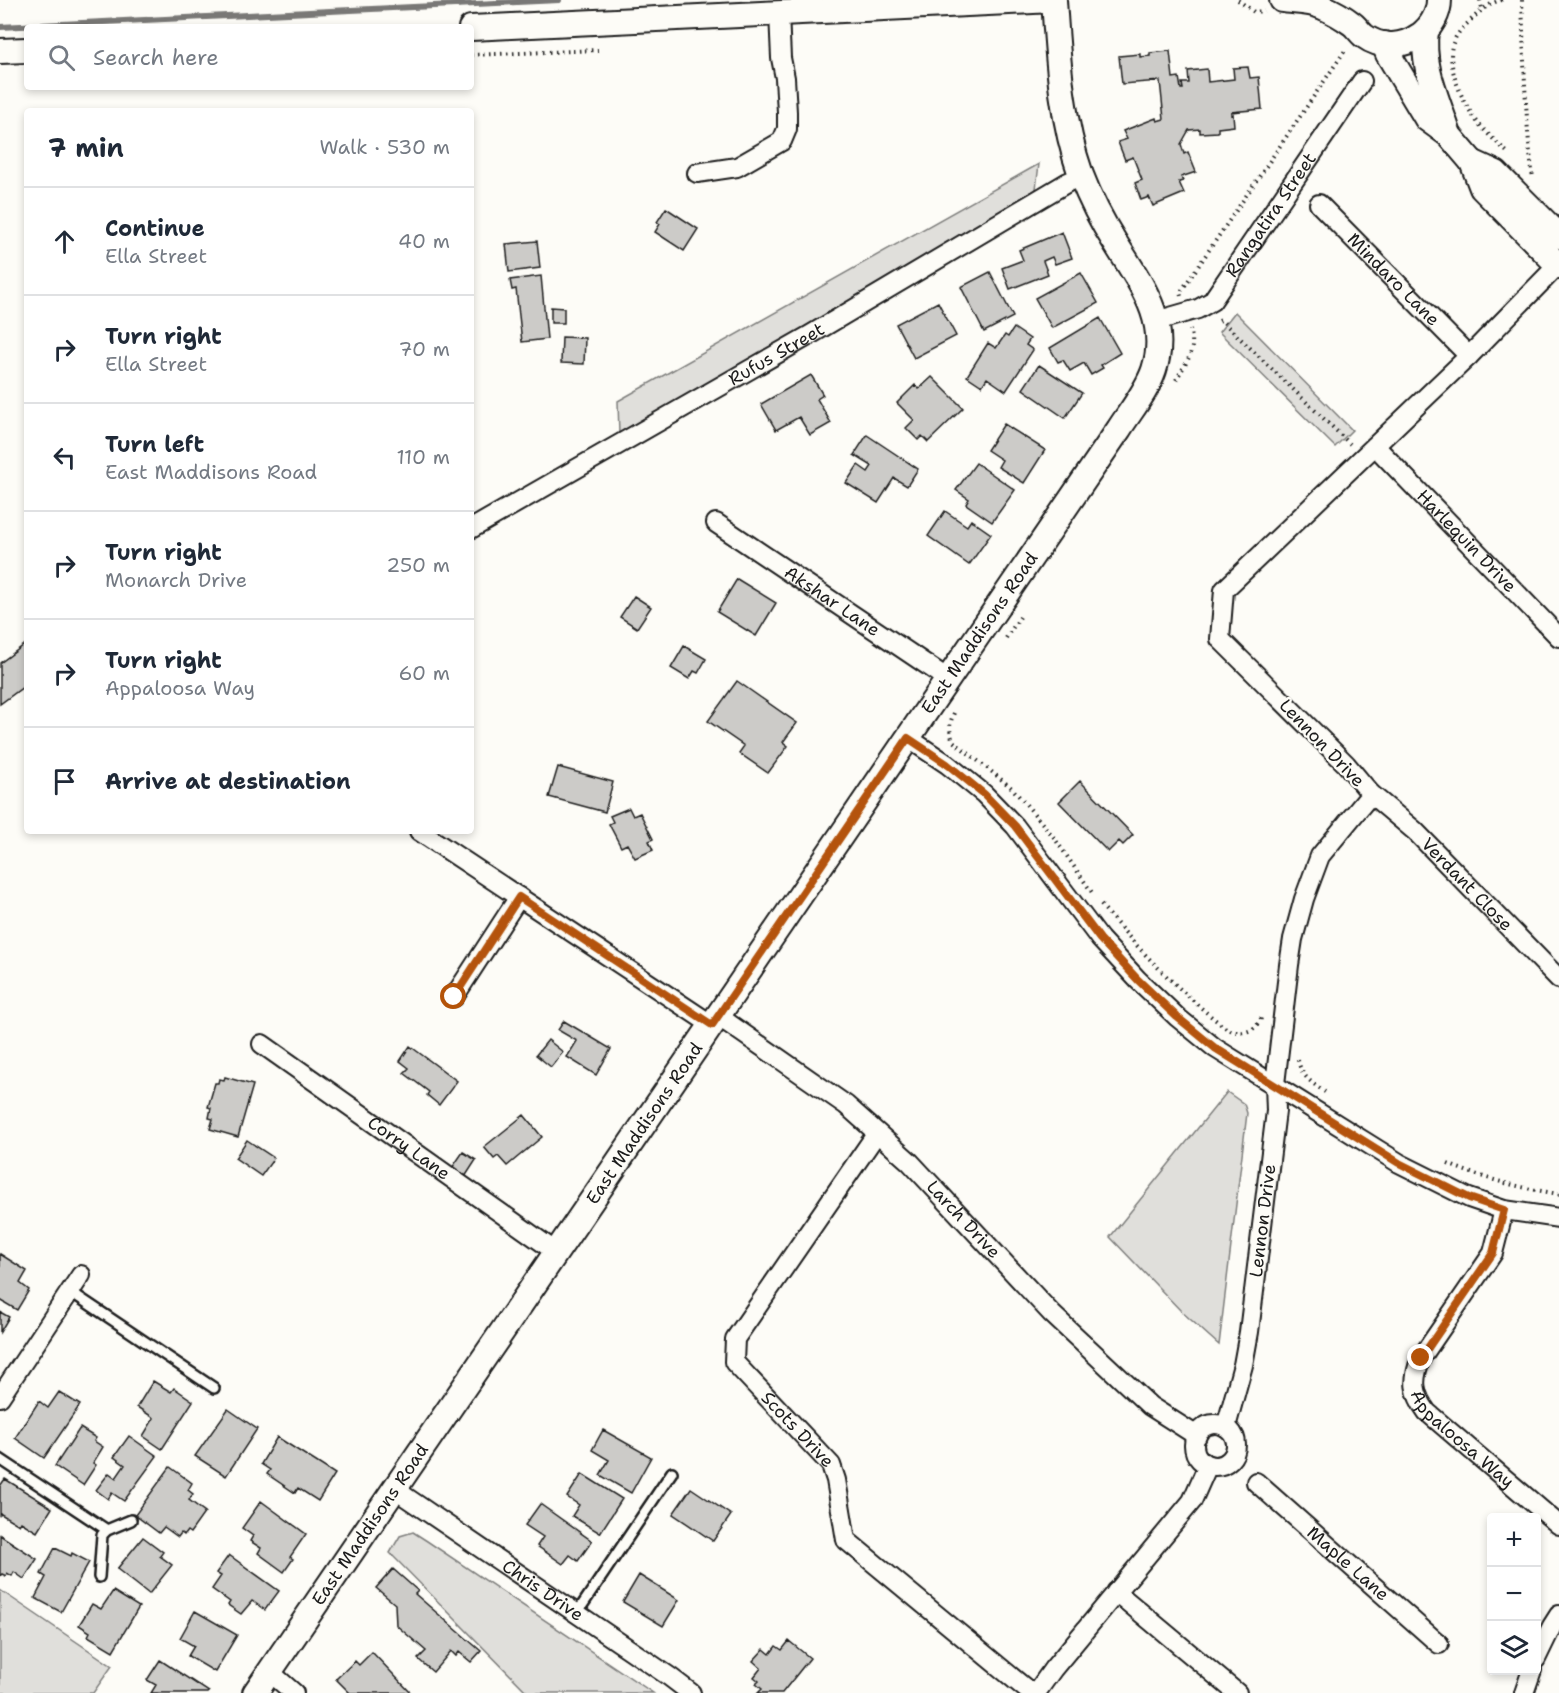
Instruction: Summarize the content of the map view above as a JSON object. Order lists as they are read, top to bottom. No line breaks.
{"streets":{"street":["Rangatira Street","Mindaro Lane","Rufus Street","Harlequin Drive","Akshar Lane","East Maddisons Road","Lennon Drive","Verdant Close","Corry Lane","Larch Drive","Scots Drive","Appaloosa Way","Maple Lane","Chris Drive"]},"crossings":[["Rangatira Street","East Maddisons Road"],["Mindaro Lane","Lennon Drive"],["Rufus Street","East Maddisons Road"],["Harlequin Drive","Lennon Drive"],["Akshar Lane","East Maddisons Road"],["East Maddisons Road","Corry Lane"],["East Maddisons Road","Larch Drive"],["East Maddisons Road","Chris Drive"],["Lennon Drive","Verdant Close"],["Lennon Drive","Larch Drive"],["Larch Drive","Scots Drive"]],"page":{"search":"Search here","heading":["7 min","Walk · 530 m"],"list":[["Continue","Ella Street","40 m"],["Turn right","Ella Street","70 m"],["Turn left","East Maddisons Road","110 m"],["Turn right","Monarch Drive","250 m"],["Turn right","Appaloosa Way","60 m"],"Arrive at destination"],"map_buttons":["+","−"]}}
